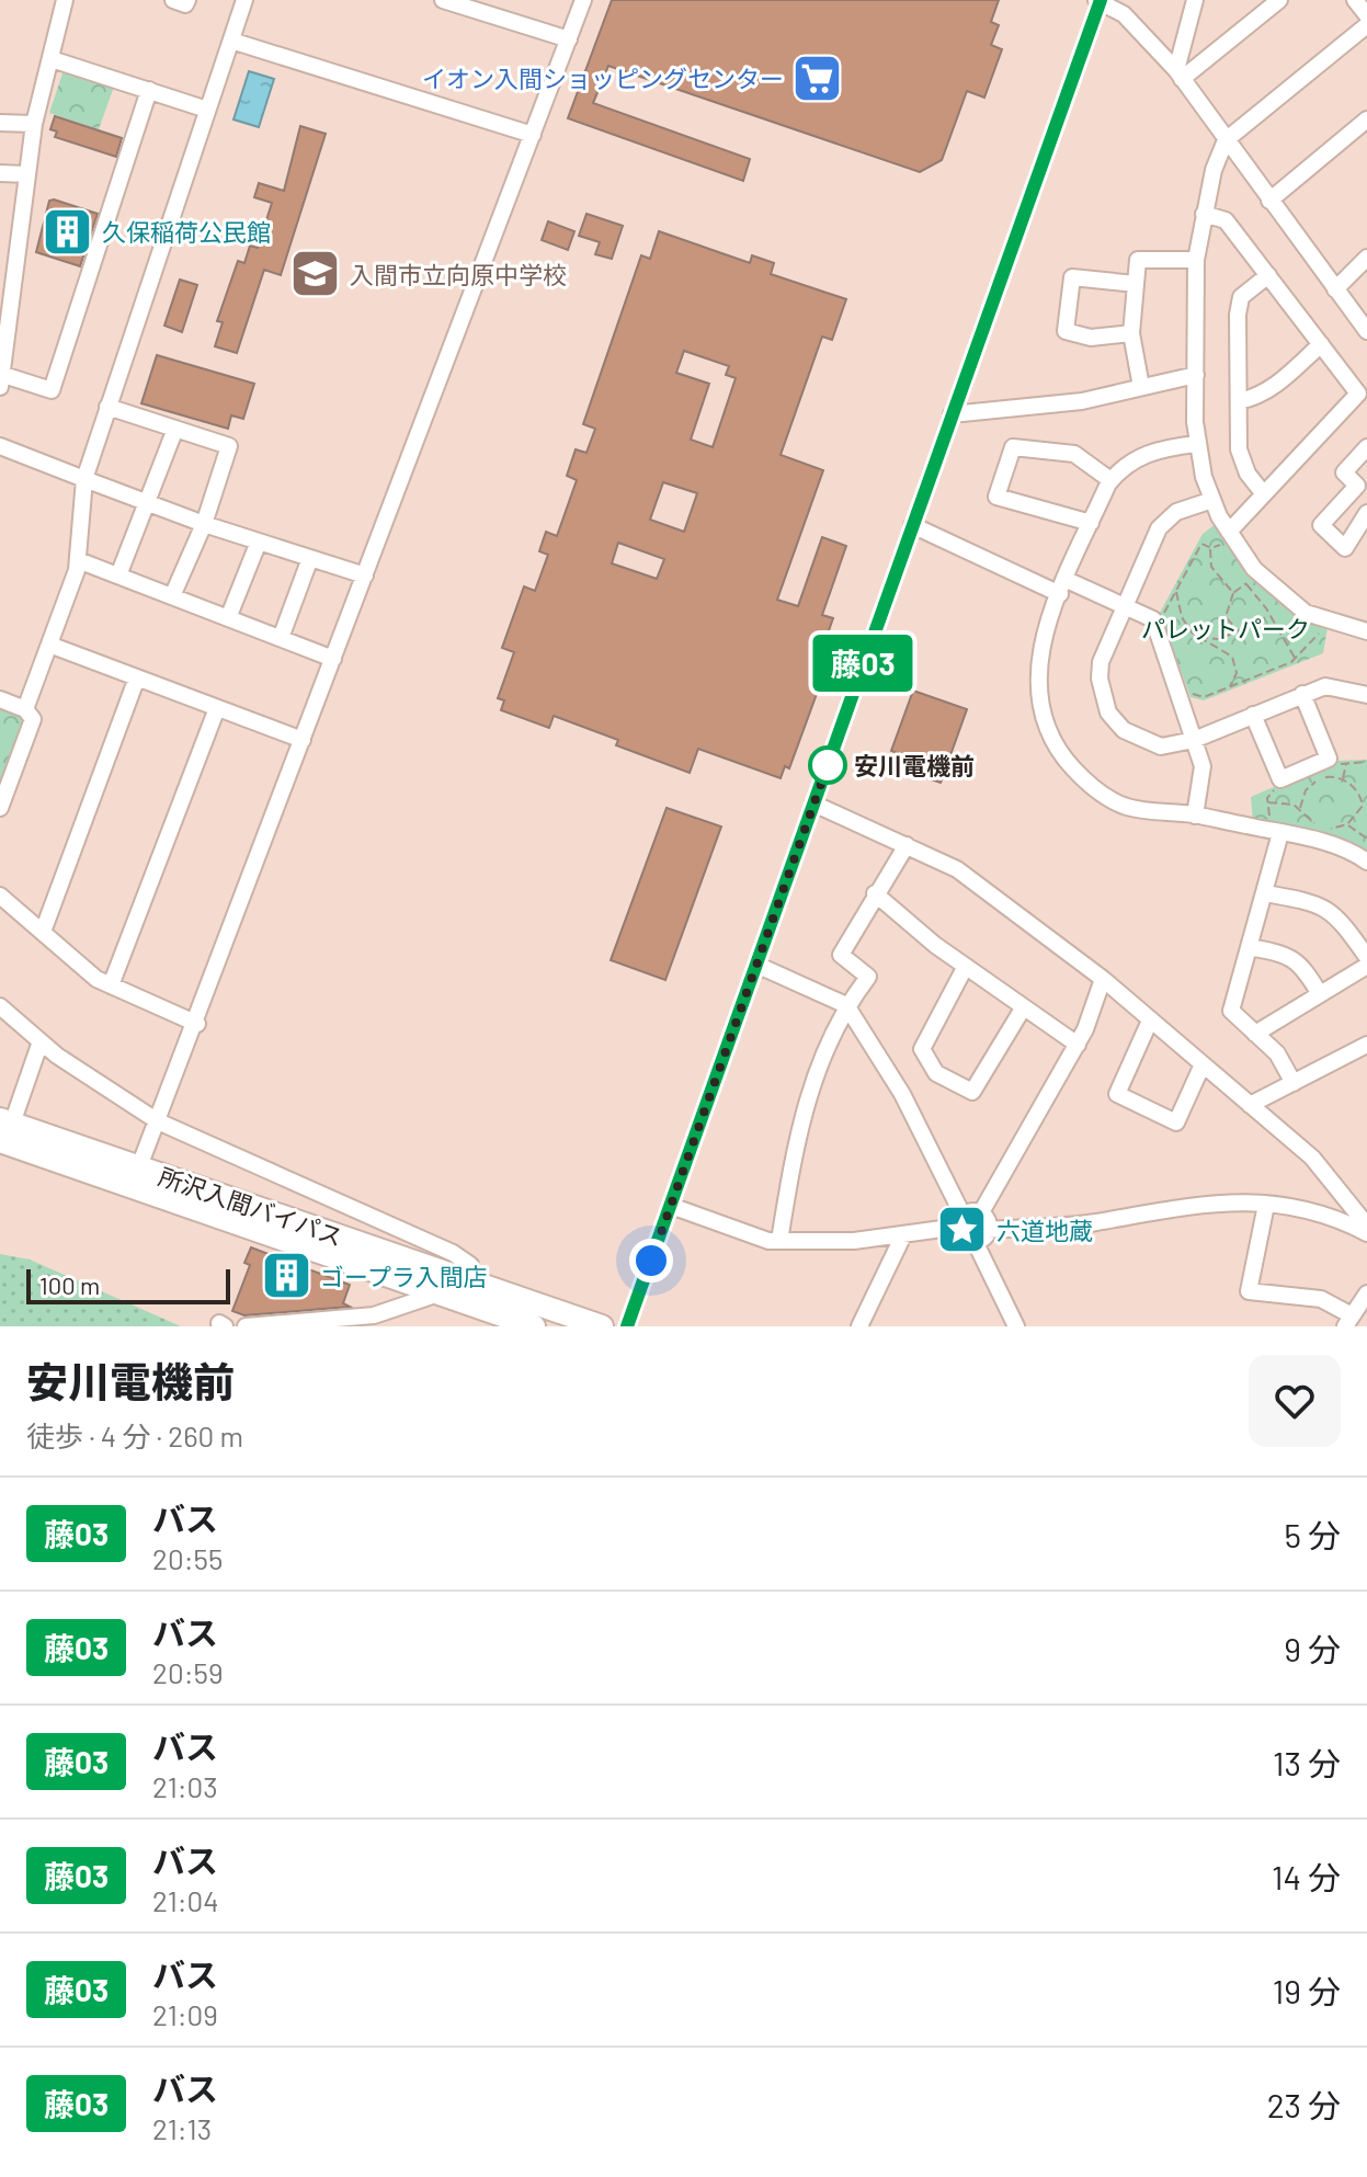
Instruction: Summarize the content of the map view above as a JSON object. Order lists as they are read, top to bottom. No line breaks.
{"streets":{"highway":["所沢入間バイパス"]},"parks":["パレットパーク"],"places":{"supermarket":["イオン入間ショッピングセンター"],"building":["久保稲荷公民館","ゴープラ入間店"],"school or university":["入間市立向原中学校"],"other":["安川電機前"],"place":["六道地蔵"]},"lines":["bus line 藤03"],"scale_bar":"100 m","page":{"on_map":"藤03","scale":"100 m","heading":["安川電機前","徒歩 · 4 分 · 260 m"],"list":[{"mark":"藤03","name":"バス","note":"20:55","value":"5 分"},{"mark":"藤03","name":"バス","note":"20:59","value":"9 分"},{"mark":"藤03","name":"バス","note":"21:03","value":"13 分"},{"mark":"藤03","name":"バス","note":"21:04","value":"14 分"},{"mark":"藤03","name":"バス","note":"21:09","value":"19 分"},{"mark":"藤03","name":"バス","note":"21:13","value":"23 分"}]}}
